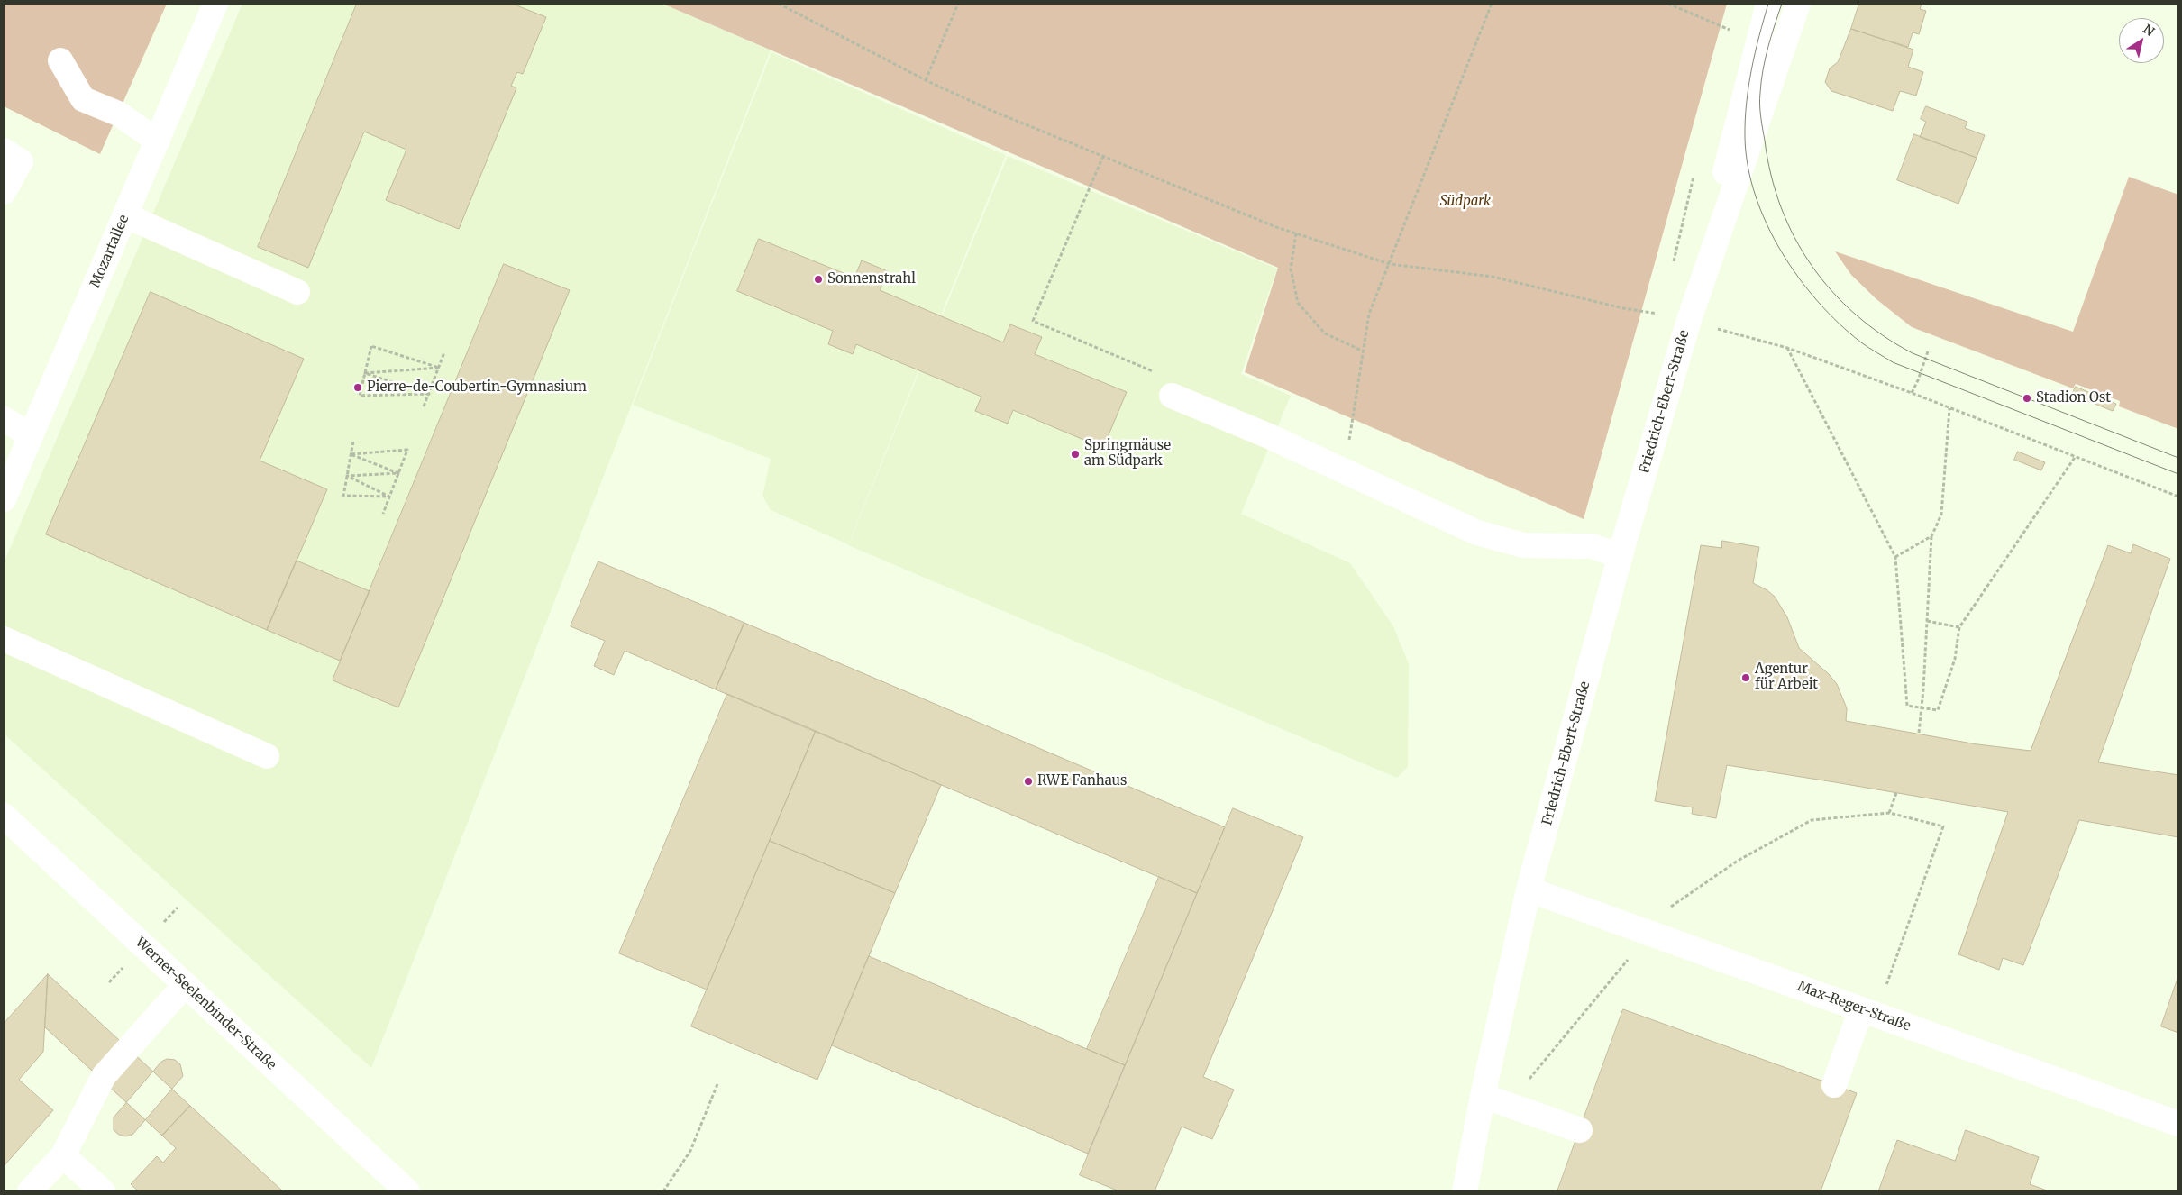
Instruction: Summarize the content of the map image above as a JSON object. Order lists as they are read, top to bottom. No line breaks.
{"streets":{"street":["Mozartallee","Friedrich-Ebert-Straße","Werner-Seelenbinder-Straße","Max-Reger-Straße"]},"crossings":[["Friedrich-Ebert-Straße","Max-Reger-Straße"]],"parks":["Südpark"],"places":["Sonnenstrahl","Pierre-de-Coubertin-Gymnasium","Stadion Ost","Springmäuse am Südpark","Agentur für Arbeit","RWE Fanhaus"],"north":"top right"}
